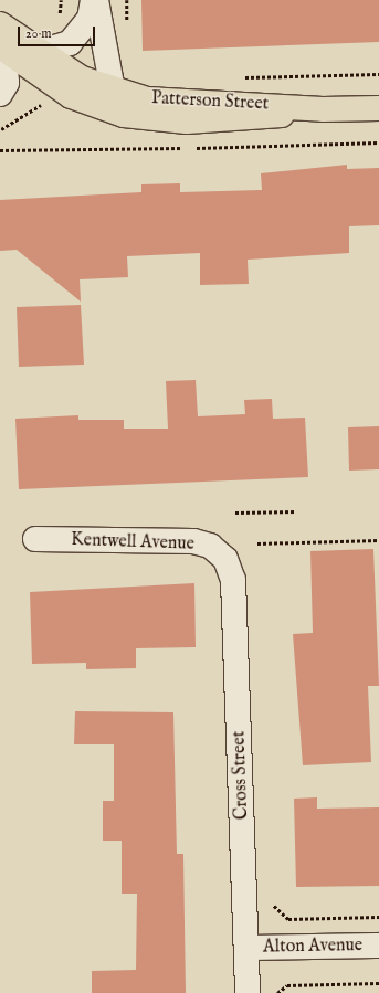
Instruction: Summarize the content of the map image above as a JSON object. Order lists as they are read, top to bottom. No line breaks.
{"streets":{"main road":["Patterson Street"],"street":["Kentwell Avenue","Cross Street","Alton Avenue"]},"crossings":[["Kentwell Avenue","Cross Street"],["Cross Street","Alton Avenue"]],"scale_bar":"20 m"}
